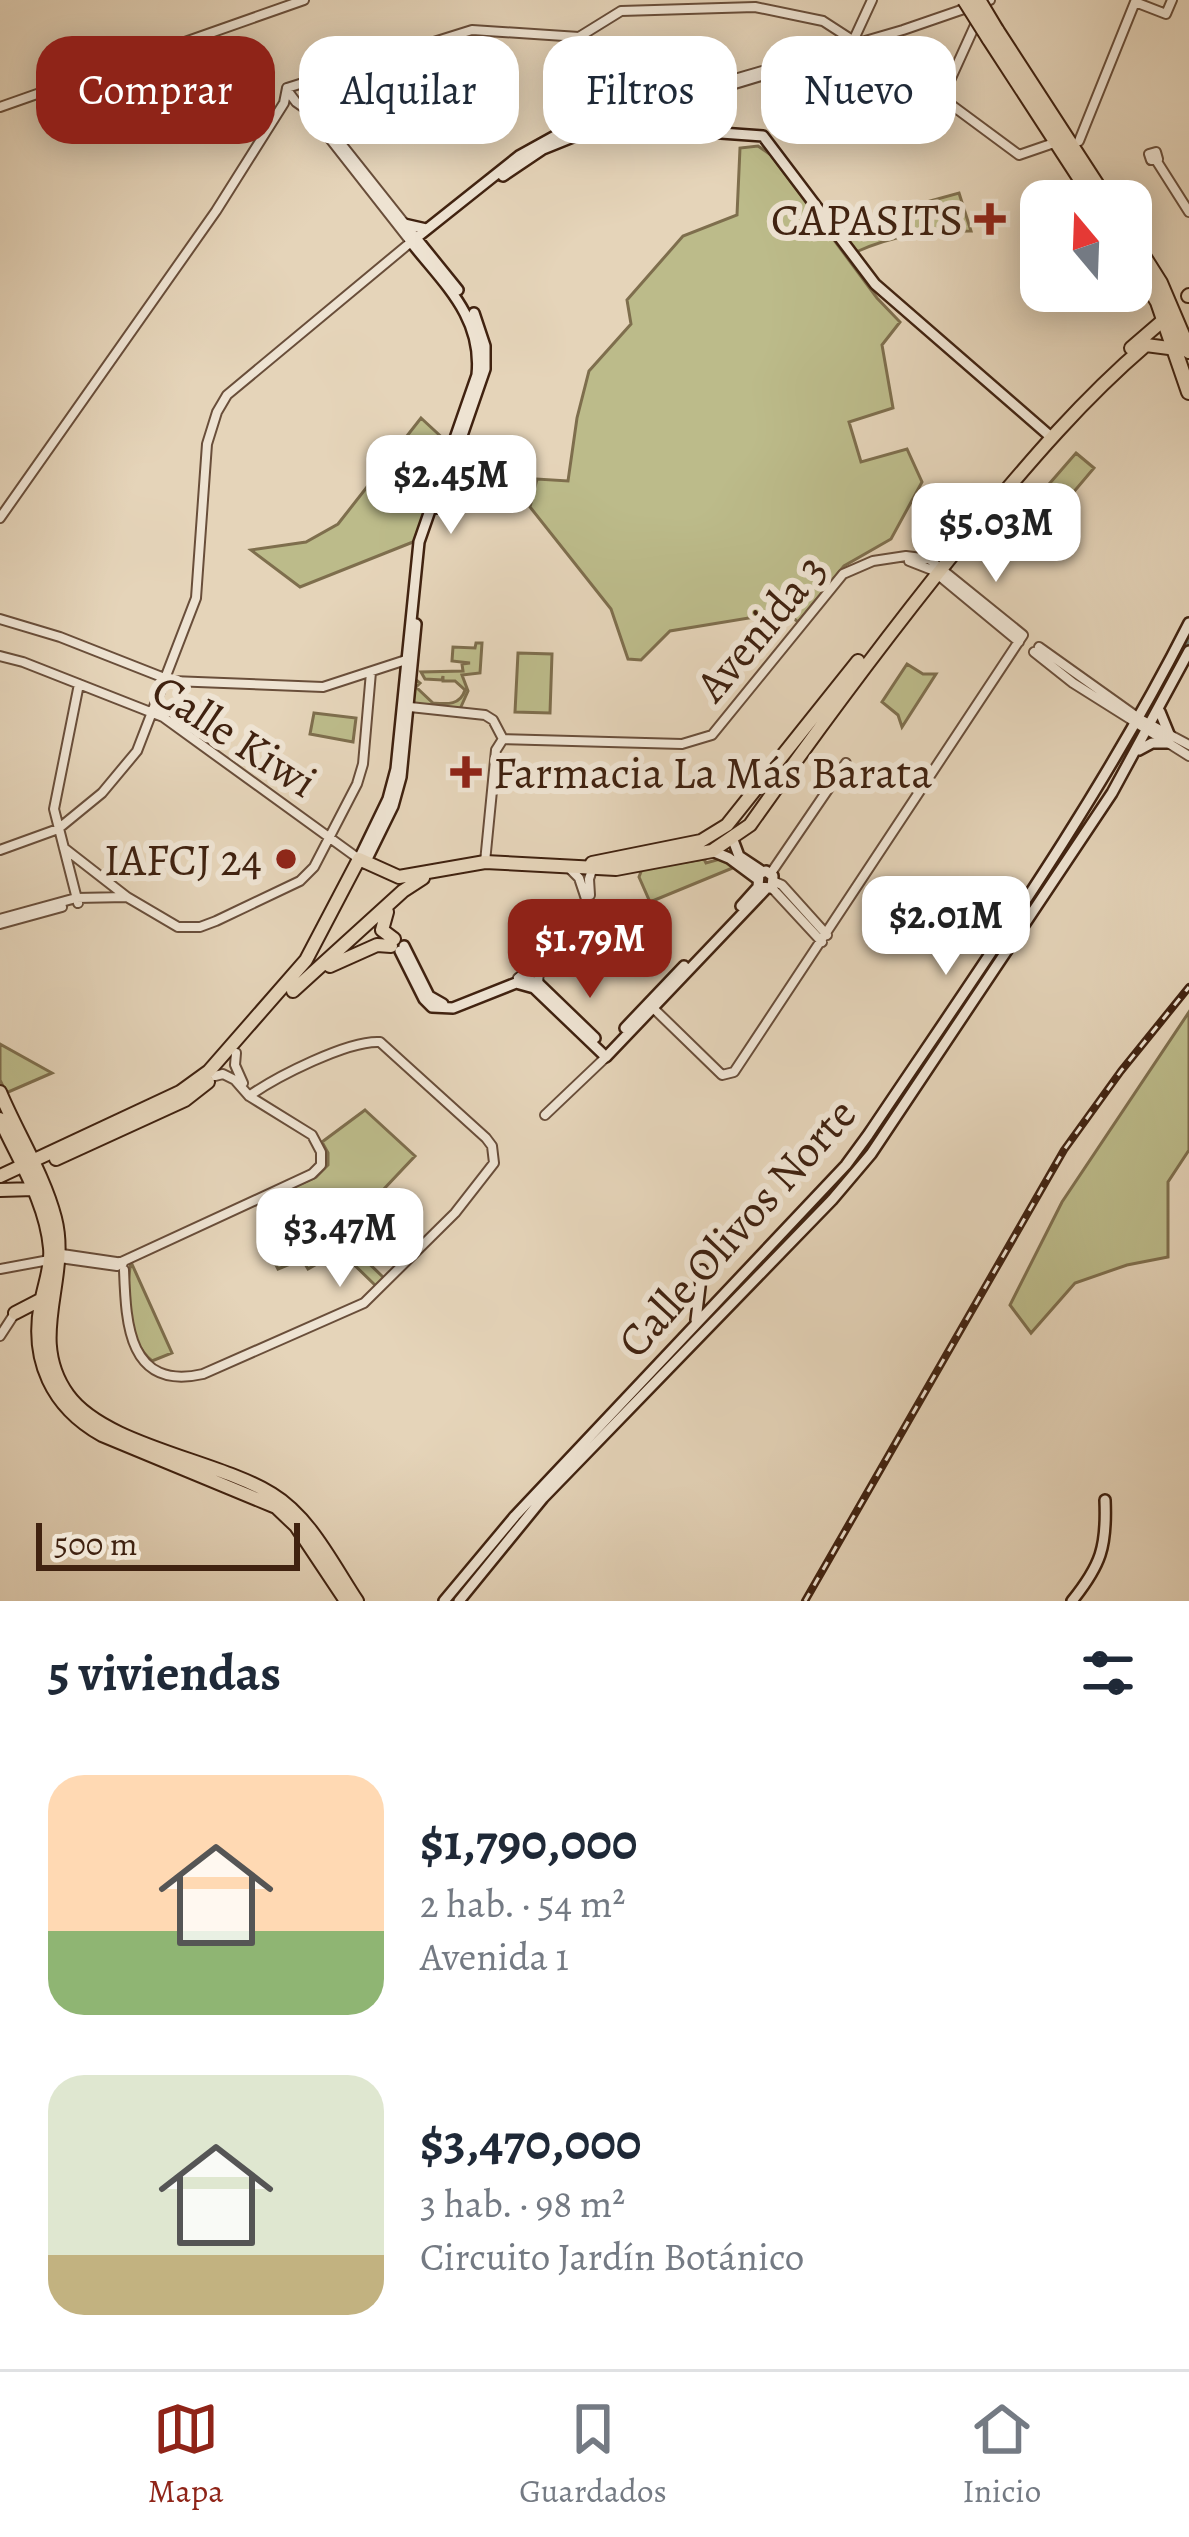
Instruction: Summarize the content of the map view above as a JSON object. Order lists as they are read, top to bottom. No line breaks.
{"streets":{"main road":["Calle Olivos Norte"],"street":["Avenida 3","Calle Kiwi"]},"places":{"health":["CAPASITS","Farmacia La Más Barata"],"other":["IAFCJ 24"]},"scale_bar":"500 m","north":"top","page":{"chip":["Comprar","Alquilar","Filtros","Nuevo"],"price":["$2.45M","$5.03M","$2.01M","$1.79M","$3.47M"],"scale":"500 m","heading":"5 viviendas","list":[{"name":"$1,790,000","note":"2 hab. · 54 m² · Avenida 1"},{"name":"$3,470,000","note":"3 hab. · 98 m² · Circuito Jardín Botánico"}],"tabs":["Mapa","Guardados","Inicio"]}}
